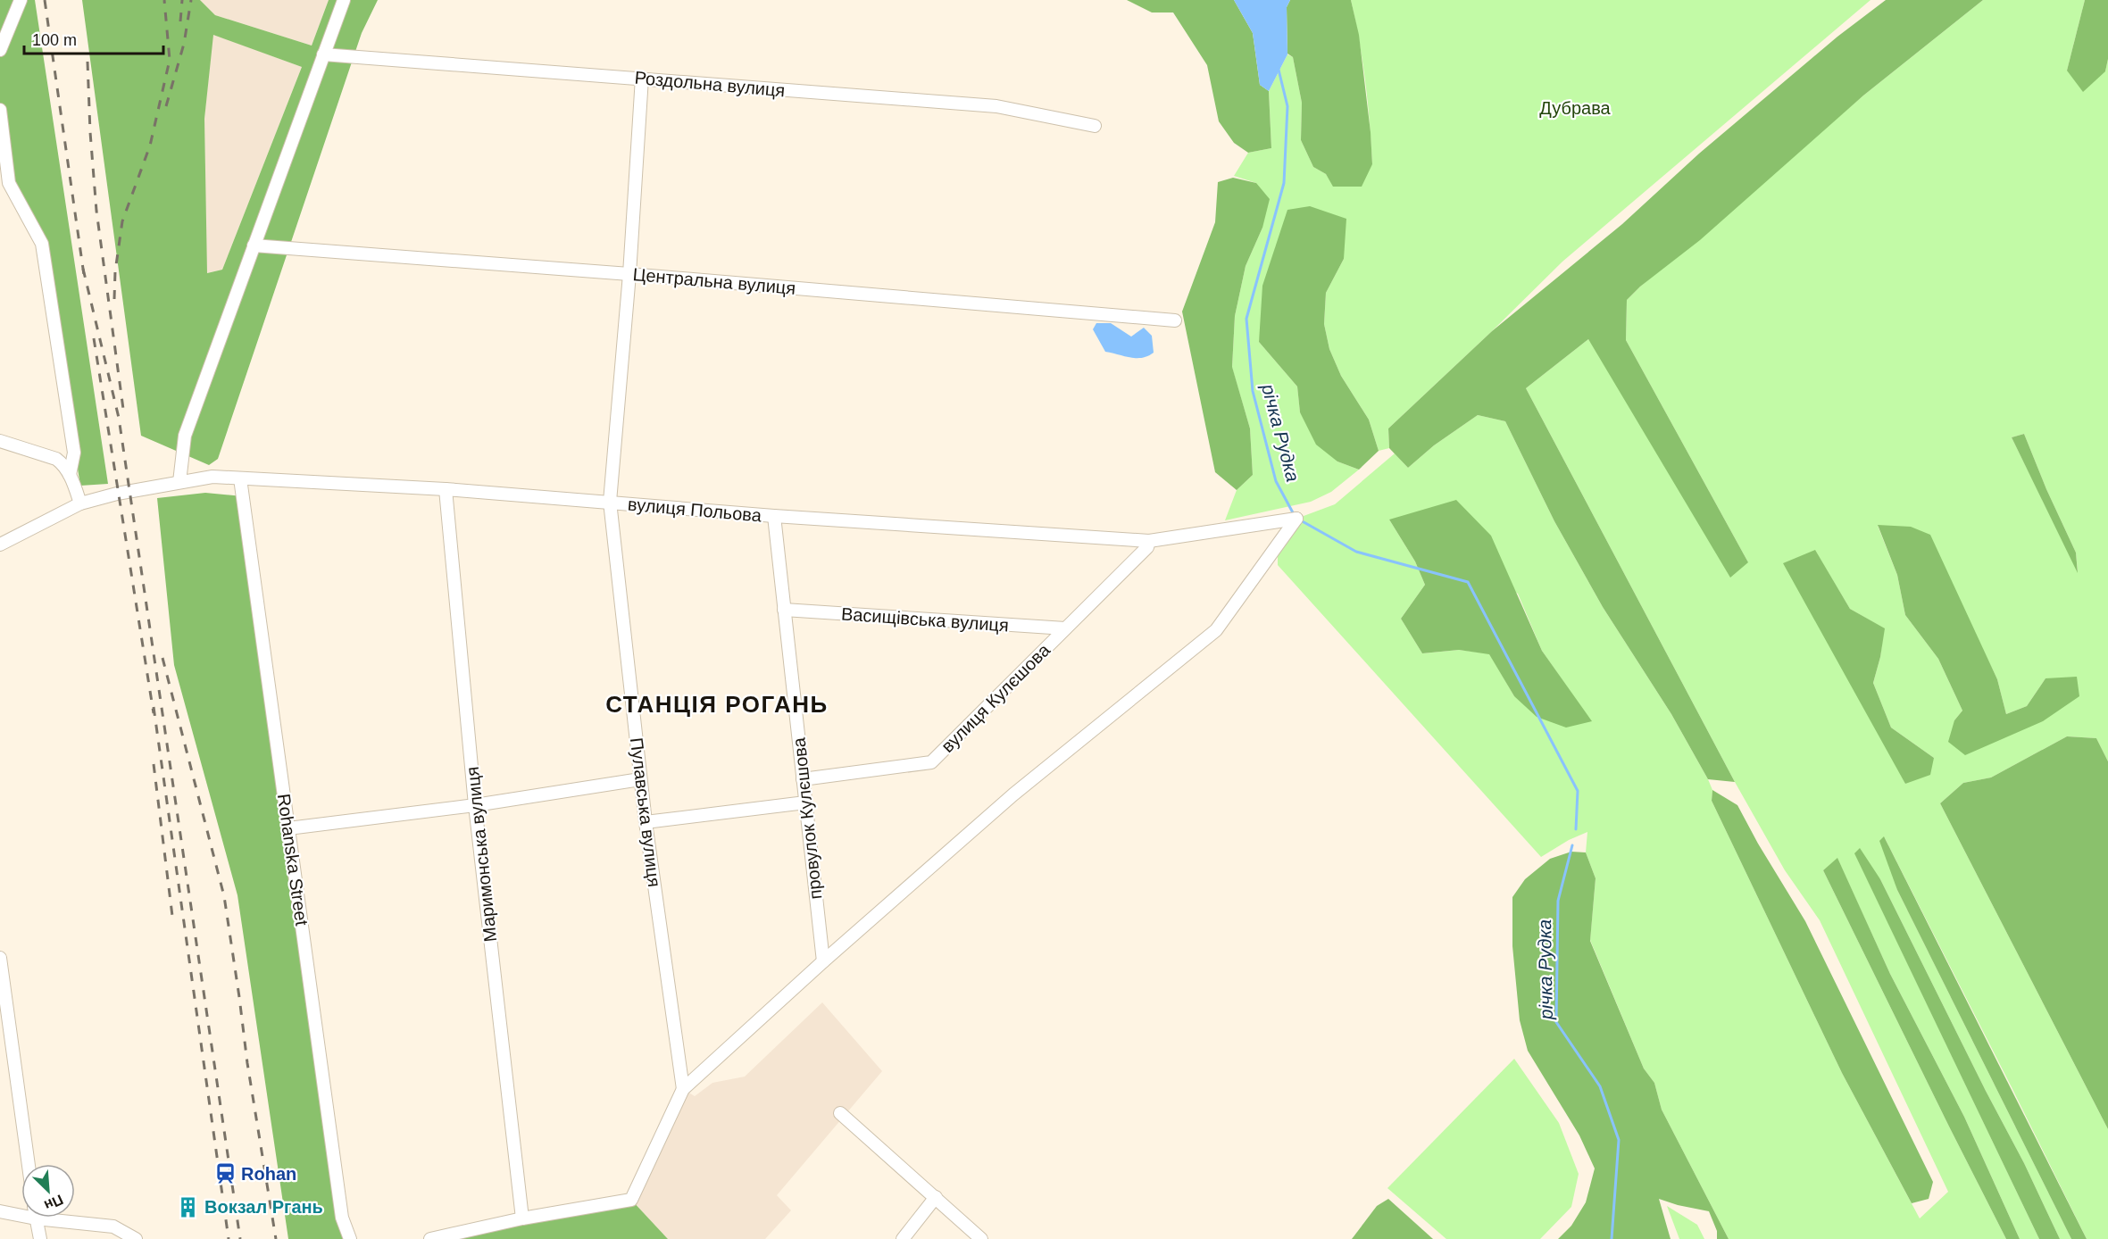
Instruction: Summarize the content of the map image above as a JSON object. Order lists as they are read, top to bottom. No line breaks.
{"streets":{"street":["Роздольна вулиця","Центральна вулиця","вулиця Польова","Васищівська вулиця","вулиця Кулєшова","Пулавська вулиця","провулок Кулєшова","Маримонська вулиця","Rohanska Street"]},"crossings":[["Роздольна вулиця","Пулавська вулиця"],["Центральна вулиця","Пулавська вулиця"],["вулиця Польова","вулиця Кулєшова"],["вулиця Польова","Пулавська вулиця"],["вулиця Польова","провулок Кулєшова"],["вулиця Польова","Маримонська вулиця"],["вулиця Польова","Rohanska Street"],["Васищівська вулиця","вулиця Кулєшова"],["Васищівська вулиця","провулок Кулєшова"],["вулиця Кулєшова","провулок Кулєшова"]],"districts":["СТАНЦІЯ РОГАНЬ"],"water":["річка Рудка"],"parks":["Дубрава"],"places":{"station":["Rohan"],"building":["Вокзал Ргань"]},"scale_bar":"100 m","north":"bottom right"}
